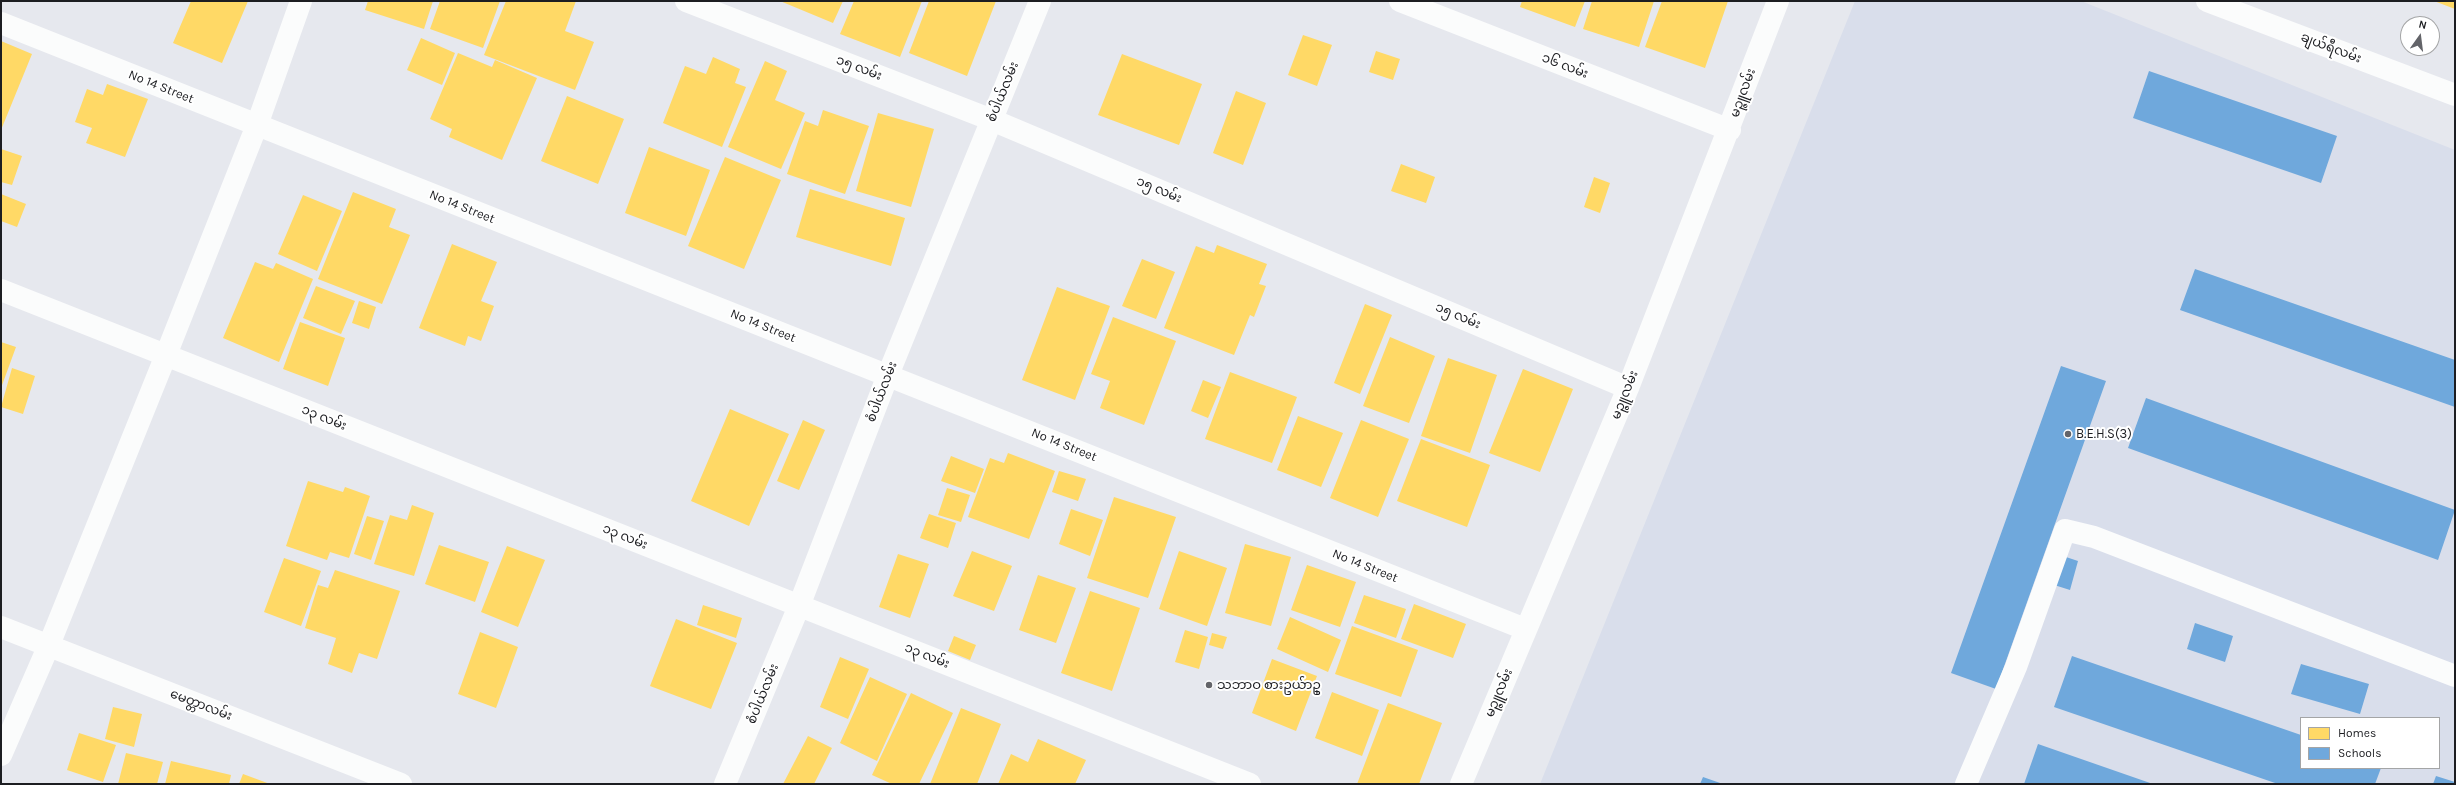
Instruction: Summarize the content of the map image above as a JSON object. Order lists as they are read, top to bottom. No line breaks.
{"streets":{"street":["ချယ်ရီလမ်း","၁၆ လမ်း","၁၅ လမ်း","No 14 Street","စံပါယ်လမ်း","မဉ္ဇူလမ်း","၁၃ လမ်း","မေတ္တာလမ်း"]},"crossings":[["၁၆ လမ်း","မဉ္ဇူလမ်း"],["၁၅ လမ်း","စံပါယ်လမ်း"],["၁၅ လမ်း","မဉ္ဇူလမ်း"],["No 14 Street","စံပါယ်လမ်း"],["No 14 Street","မဉ္ဇူလမ်း"],["စံပါယ်လမ်း","၁၃ လမ်း"]],"places":["B.E.H.S(3)","သဘာဝ စားဥယ်ာဥ္"],"legend":["Homes","Schools"],"north":"top"}
